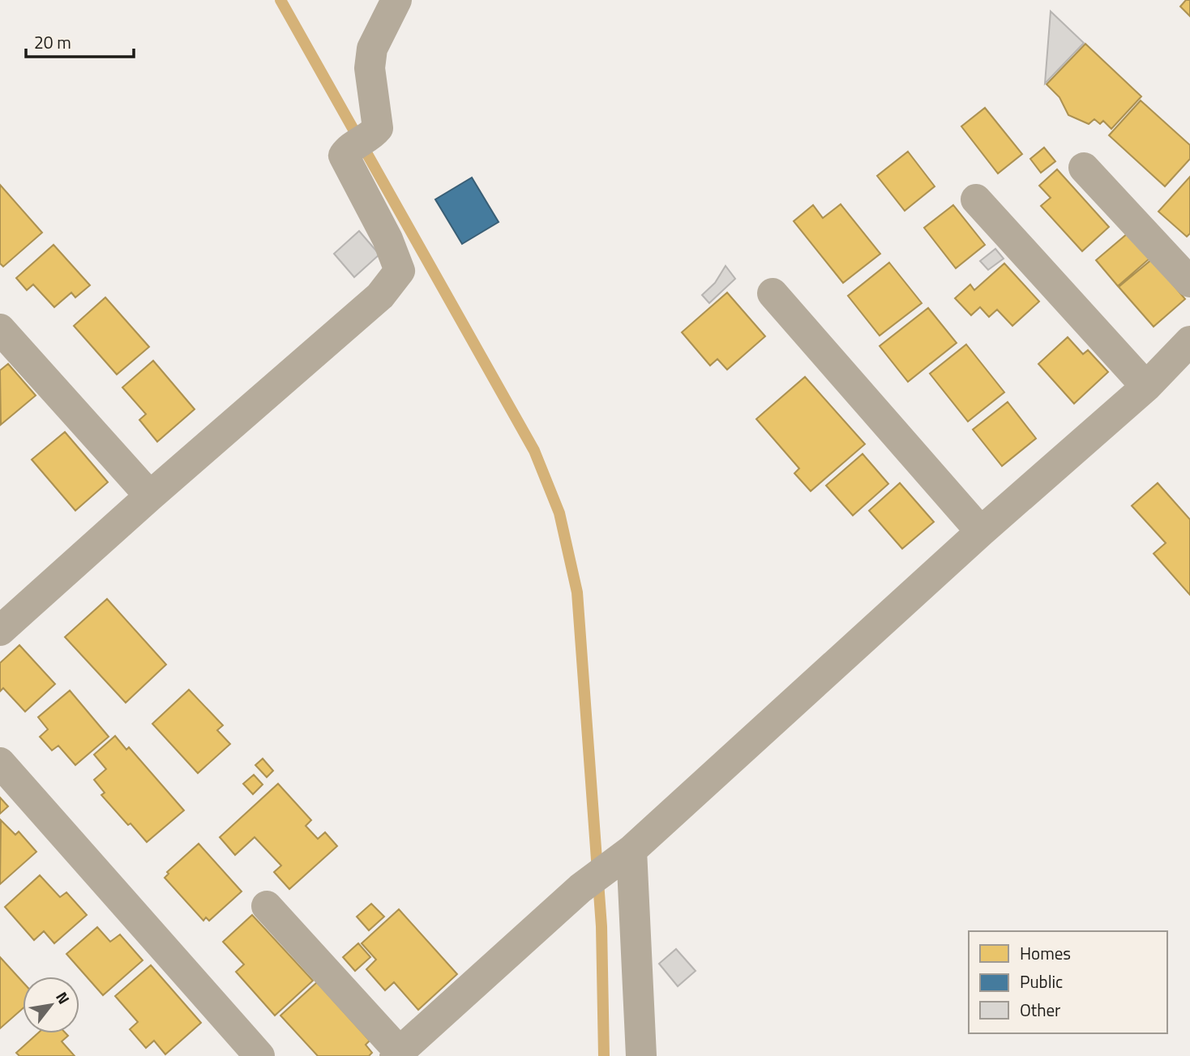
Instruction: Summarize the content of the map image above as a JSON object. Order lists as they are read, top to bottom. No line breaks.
{"legend":["Homes","Public","Other"],"scale_bar":"20 m","north":"top right"}
